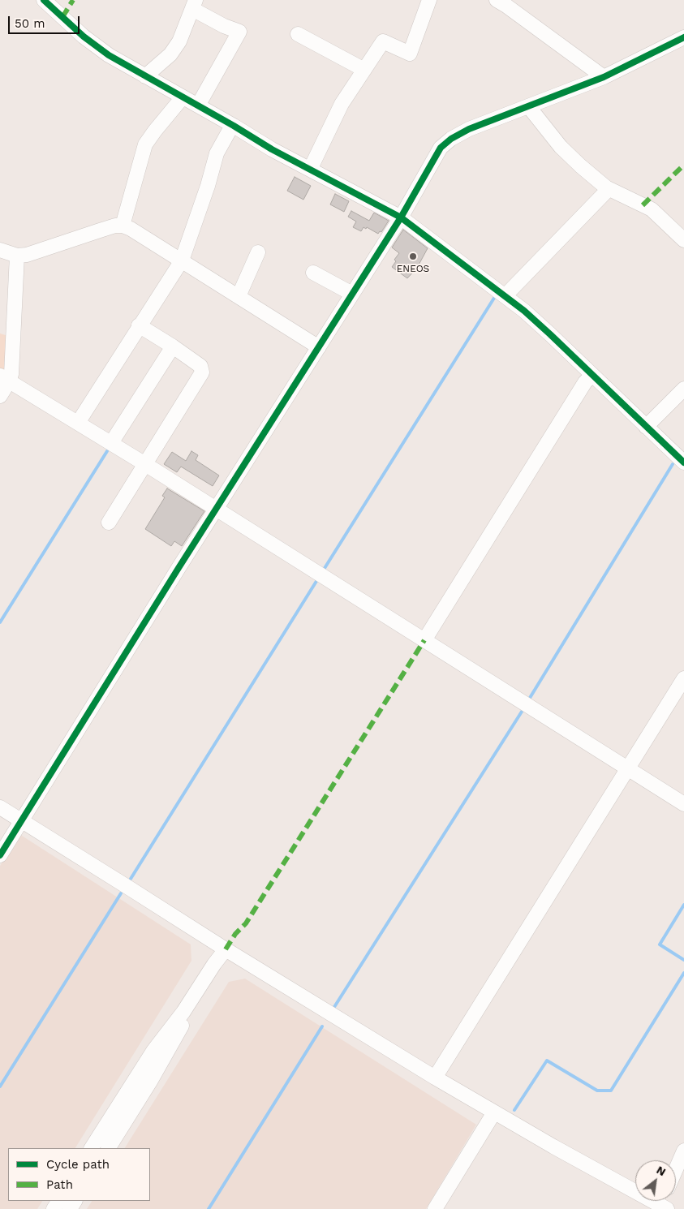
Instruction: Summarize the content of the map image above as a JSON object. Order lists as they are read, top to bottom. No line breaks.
{"places":["ENEOS"],"legend":["Cycle path","Path"],"scale_bar":"50 m","north":"top right"}
